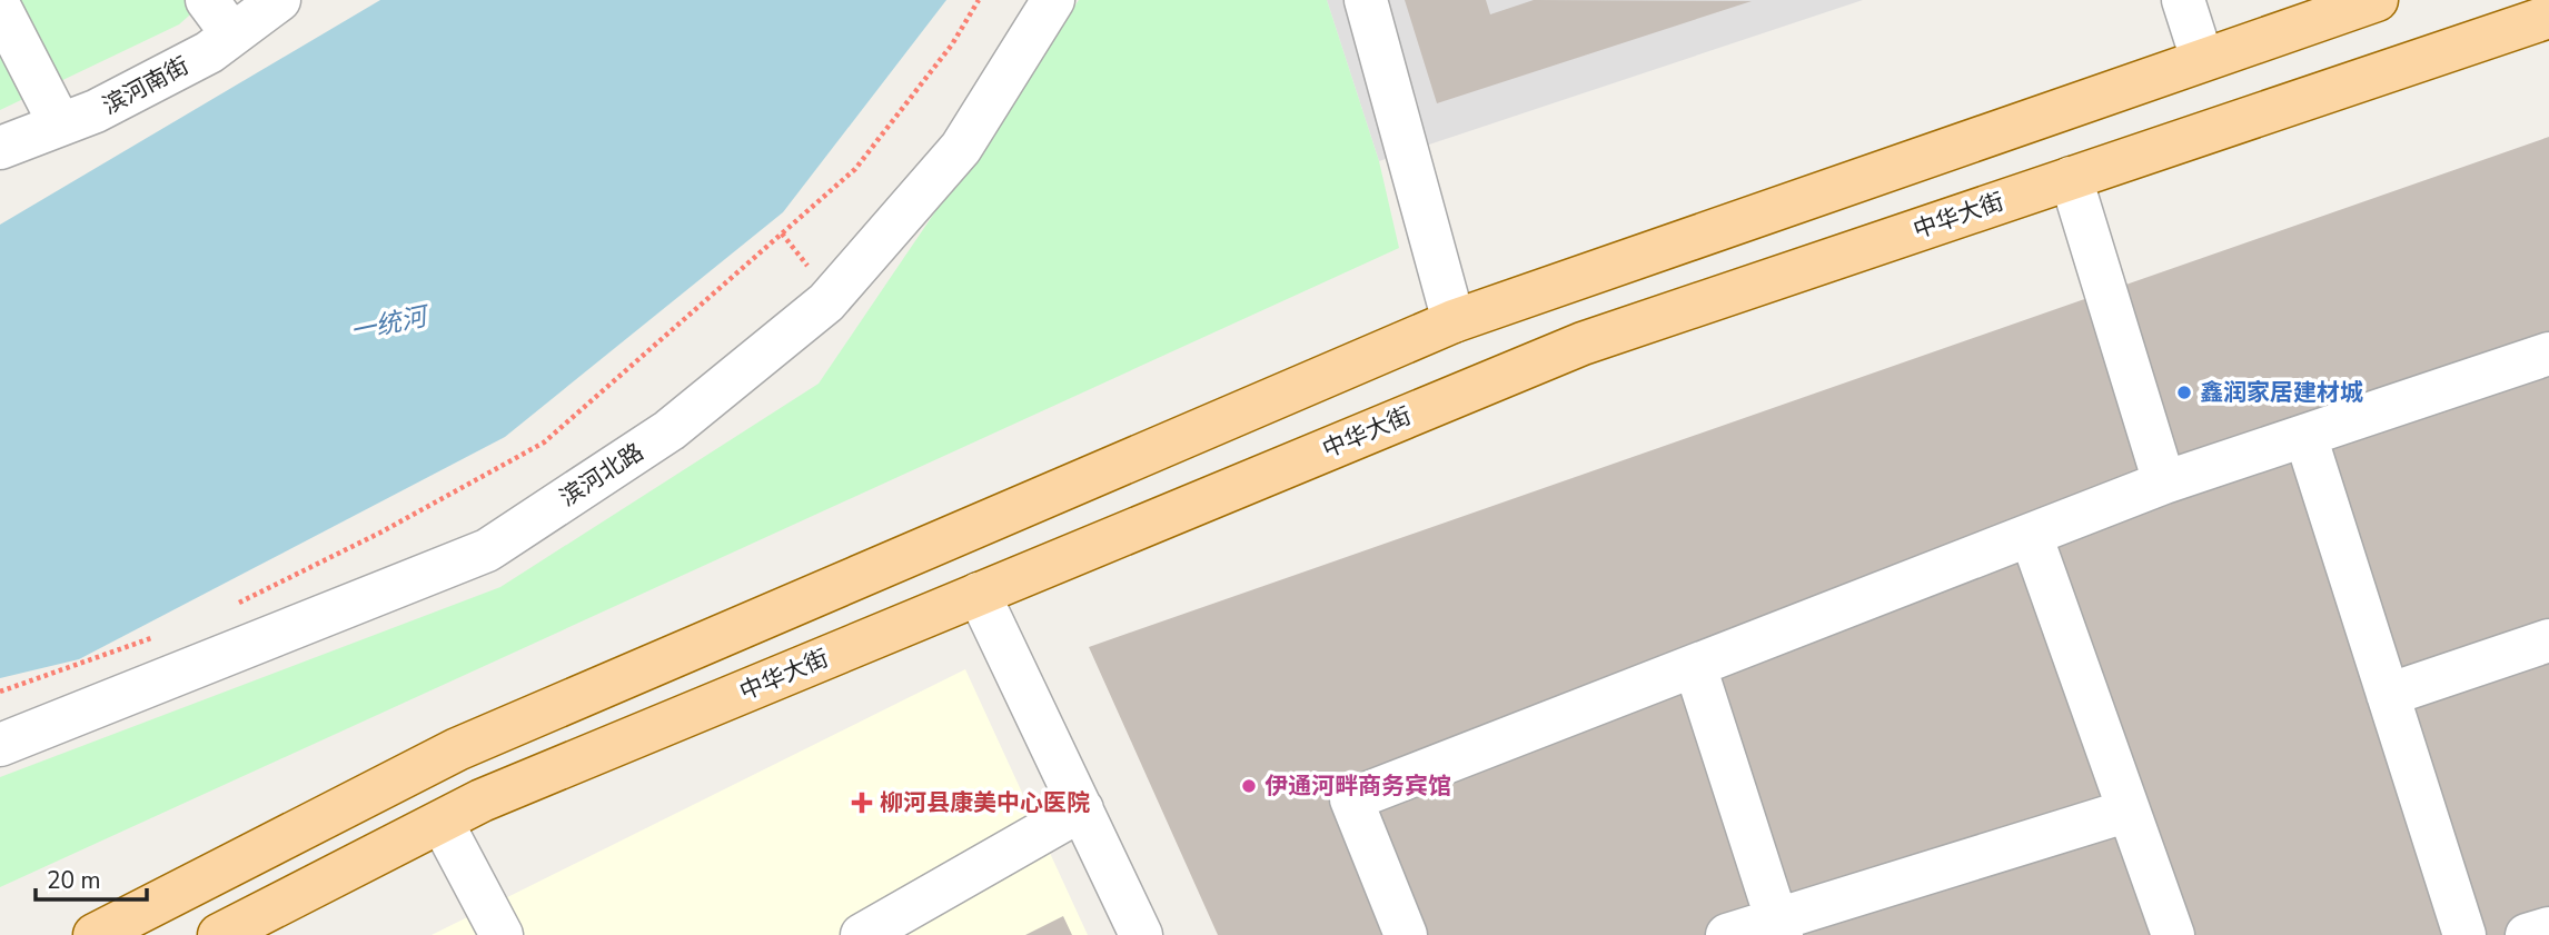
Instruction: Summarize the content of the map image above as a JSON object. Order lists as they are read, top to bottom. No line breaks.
{"streets":{"main road":["中华大街"],"street":["滨河南街","滨河北路"]},"water":["一统河"],"places":{"other":["鑫润家居建材城","伊通河畔商务宾馆"],"health":["柳河县康美中心医院"]},"scale_bar":"20 m"}
